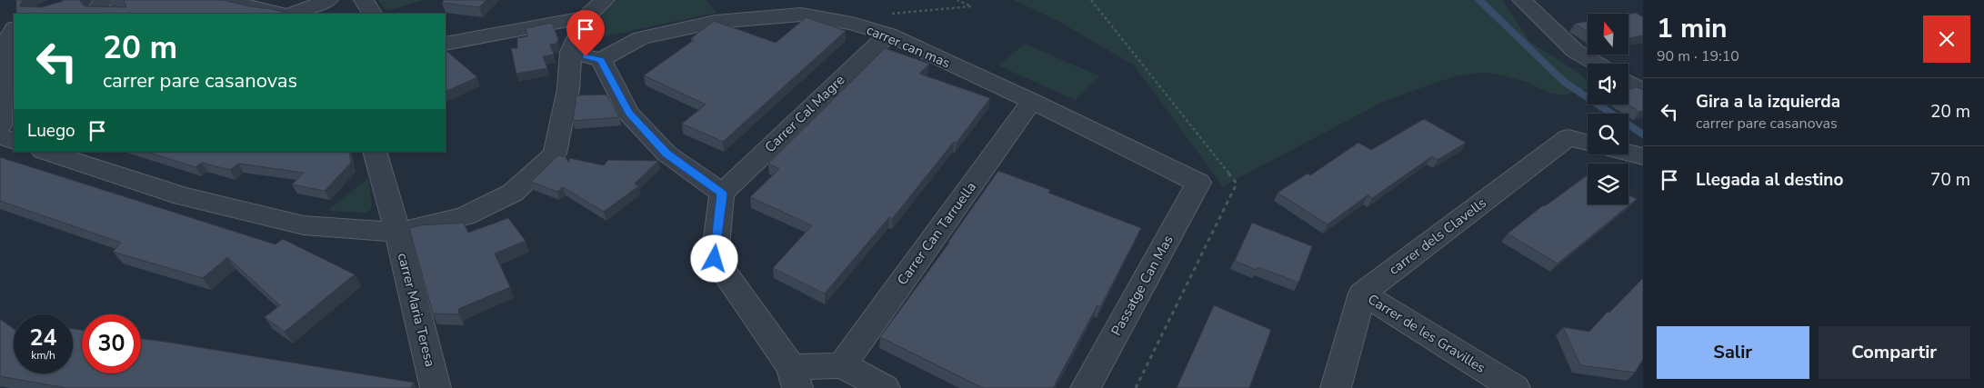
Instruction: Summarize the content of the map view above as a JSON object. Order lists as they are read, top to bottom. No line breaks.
{"streets":{"street":["carrer can mas","Carrer Cal Magre","Carrer Can Tarruella","carrer dels Clavells","Passatge Can Mas","carrer Maria Teresa","Carrer de les Gravilles"]},"crossings":[["carrer can mas","Carrer Cal Magre"],["carrer can mas","Carrer Can Tarruella"],["carrer can mas","Passatge Can Mas"],["carrer dels Clavells","Carrer de les Gravilles"]],"north":"top","page":{"heading":["1 min","90 m · 19:10"],"turn":["20 m","carrer pare casanovas"],"list":[{"name":"Gira a la izquierda","note":"carrer pare casanovas","value":"20 m"},{"name":"Llegada al destino","value":"70 m"}],"then":"Luego","speed":"24 km/h","limit":"30","buttons":["Salir","Compartir"]}}
